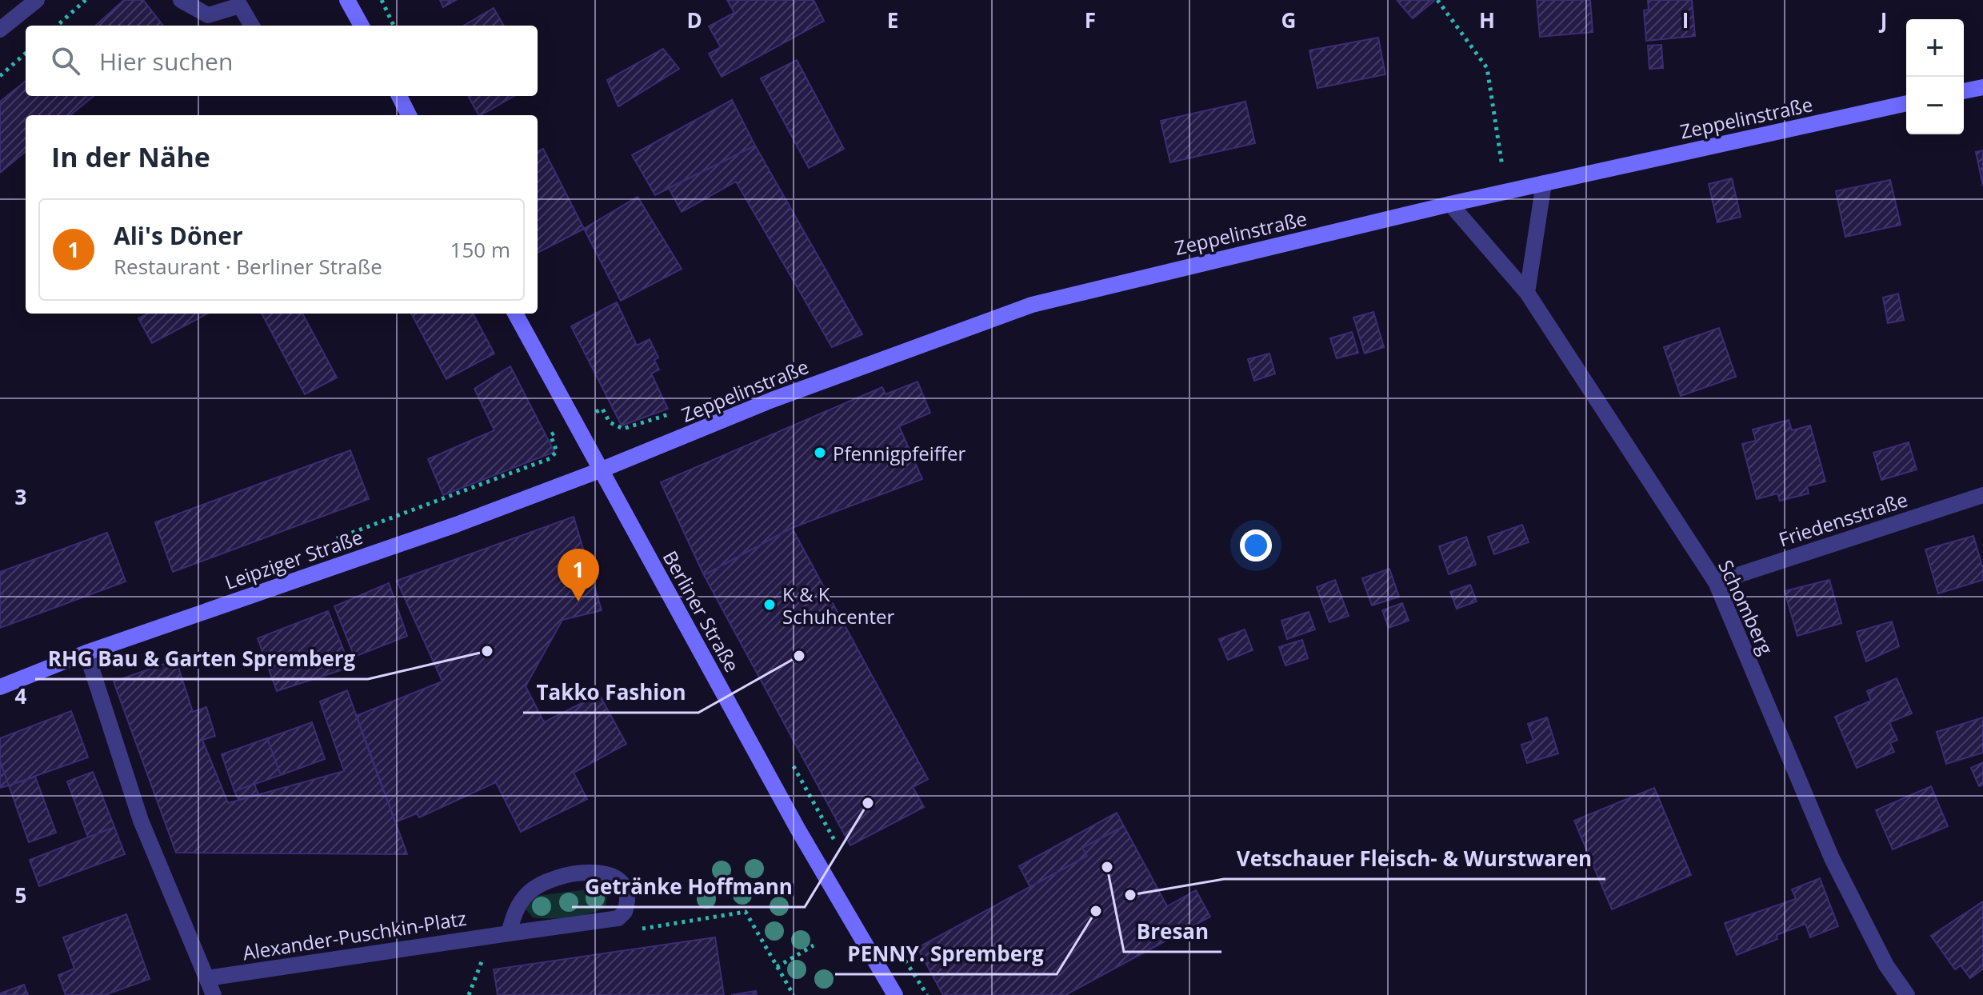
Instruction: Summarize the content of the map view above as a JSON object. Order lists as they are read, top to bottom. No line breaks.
{"streets":{"street":["Zeppelinstraße","Friedensstraße","Leipziger Straße","Schomberg","Berliner Straße","Alexander-Puschkin-Platz"]},"crossings":[["Zeppelinstraße","Leipziger Straße"],["Zeppelinstraße","Schomberg"],["Zeppelinstraße","Berliner Straße"],["Friedensstraße","Schomberg"],["Leipziger Straße","Berliner Straße"]],"places":["Pfennigpfeiffer","K & K Schuhcenter","RHG Bau & Garten Spremberg","Takko Fashion","Getränke Hoffmann","Bresan","Vetschauer Fleisch- & Wurstwaren","PENNY. Spremberg"],"page":{"map_buttons":["+","−"],"search":"Hier suchen","heading":"In der Nähe","list":[{"mark":"1","name":"Ali's Döner","note":"Restaurant · Berliner Straße","value":"150 m"}],"pins":"1"},"grid":{"columns":["D","E","F","G","H","I","J"],"rows":["3","4","5"]}}
